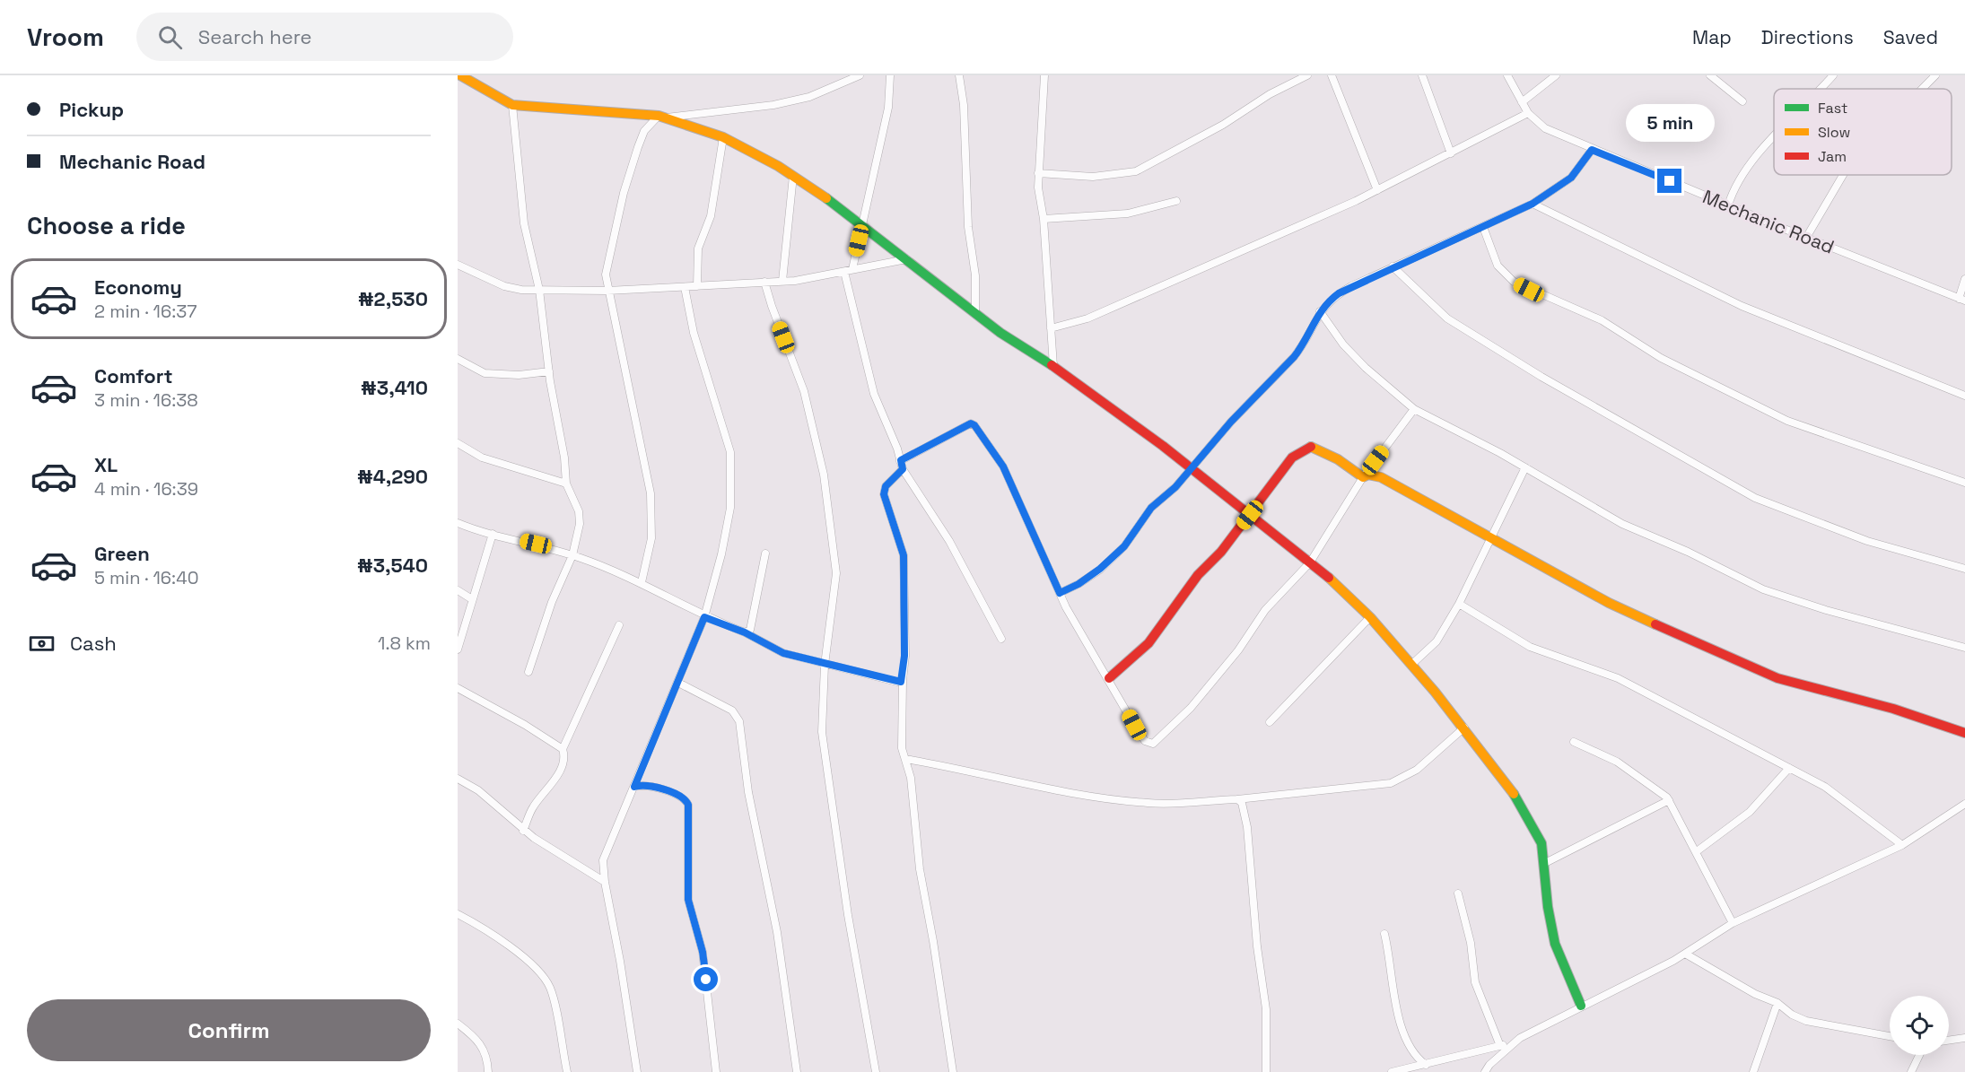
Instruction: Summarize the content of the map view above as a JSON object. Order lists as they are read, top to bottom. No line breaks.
{"streets":{"street":["Mechanic Road"]},"legend":["Fast","Slow","Jam"],"page":{"header":"Vroom","search":"Search here","nav":["Map","Directions","Saved"],"banner":["Pickup","Mechanic Road"],"bubble":"5 min","heading":"Choose a ride","list":[{"name":"Economy","note":"2 min · 16:37","value":"₦2,530"},{"name":"Comfort","note":"3 min · 16:38","value":"₦3,410"},{"name":"XL","note":"4 min · 16:39","value":"₦4,290"},{"name":"Green","note":"5 min · 16:40","value":"₦3,540"}],"pay":["Cash","1.8 km"],"buttons":"Confirm"}}
